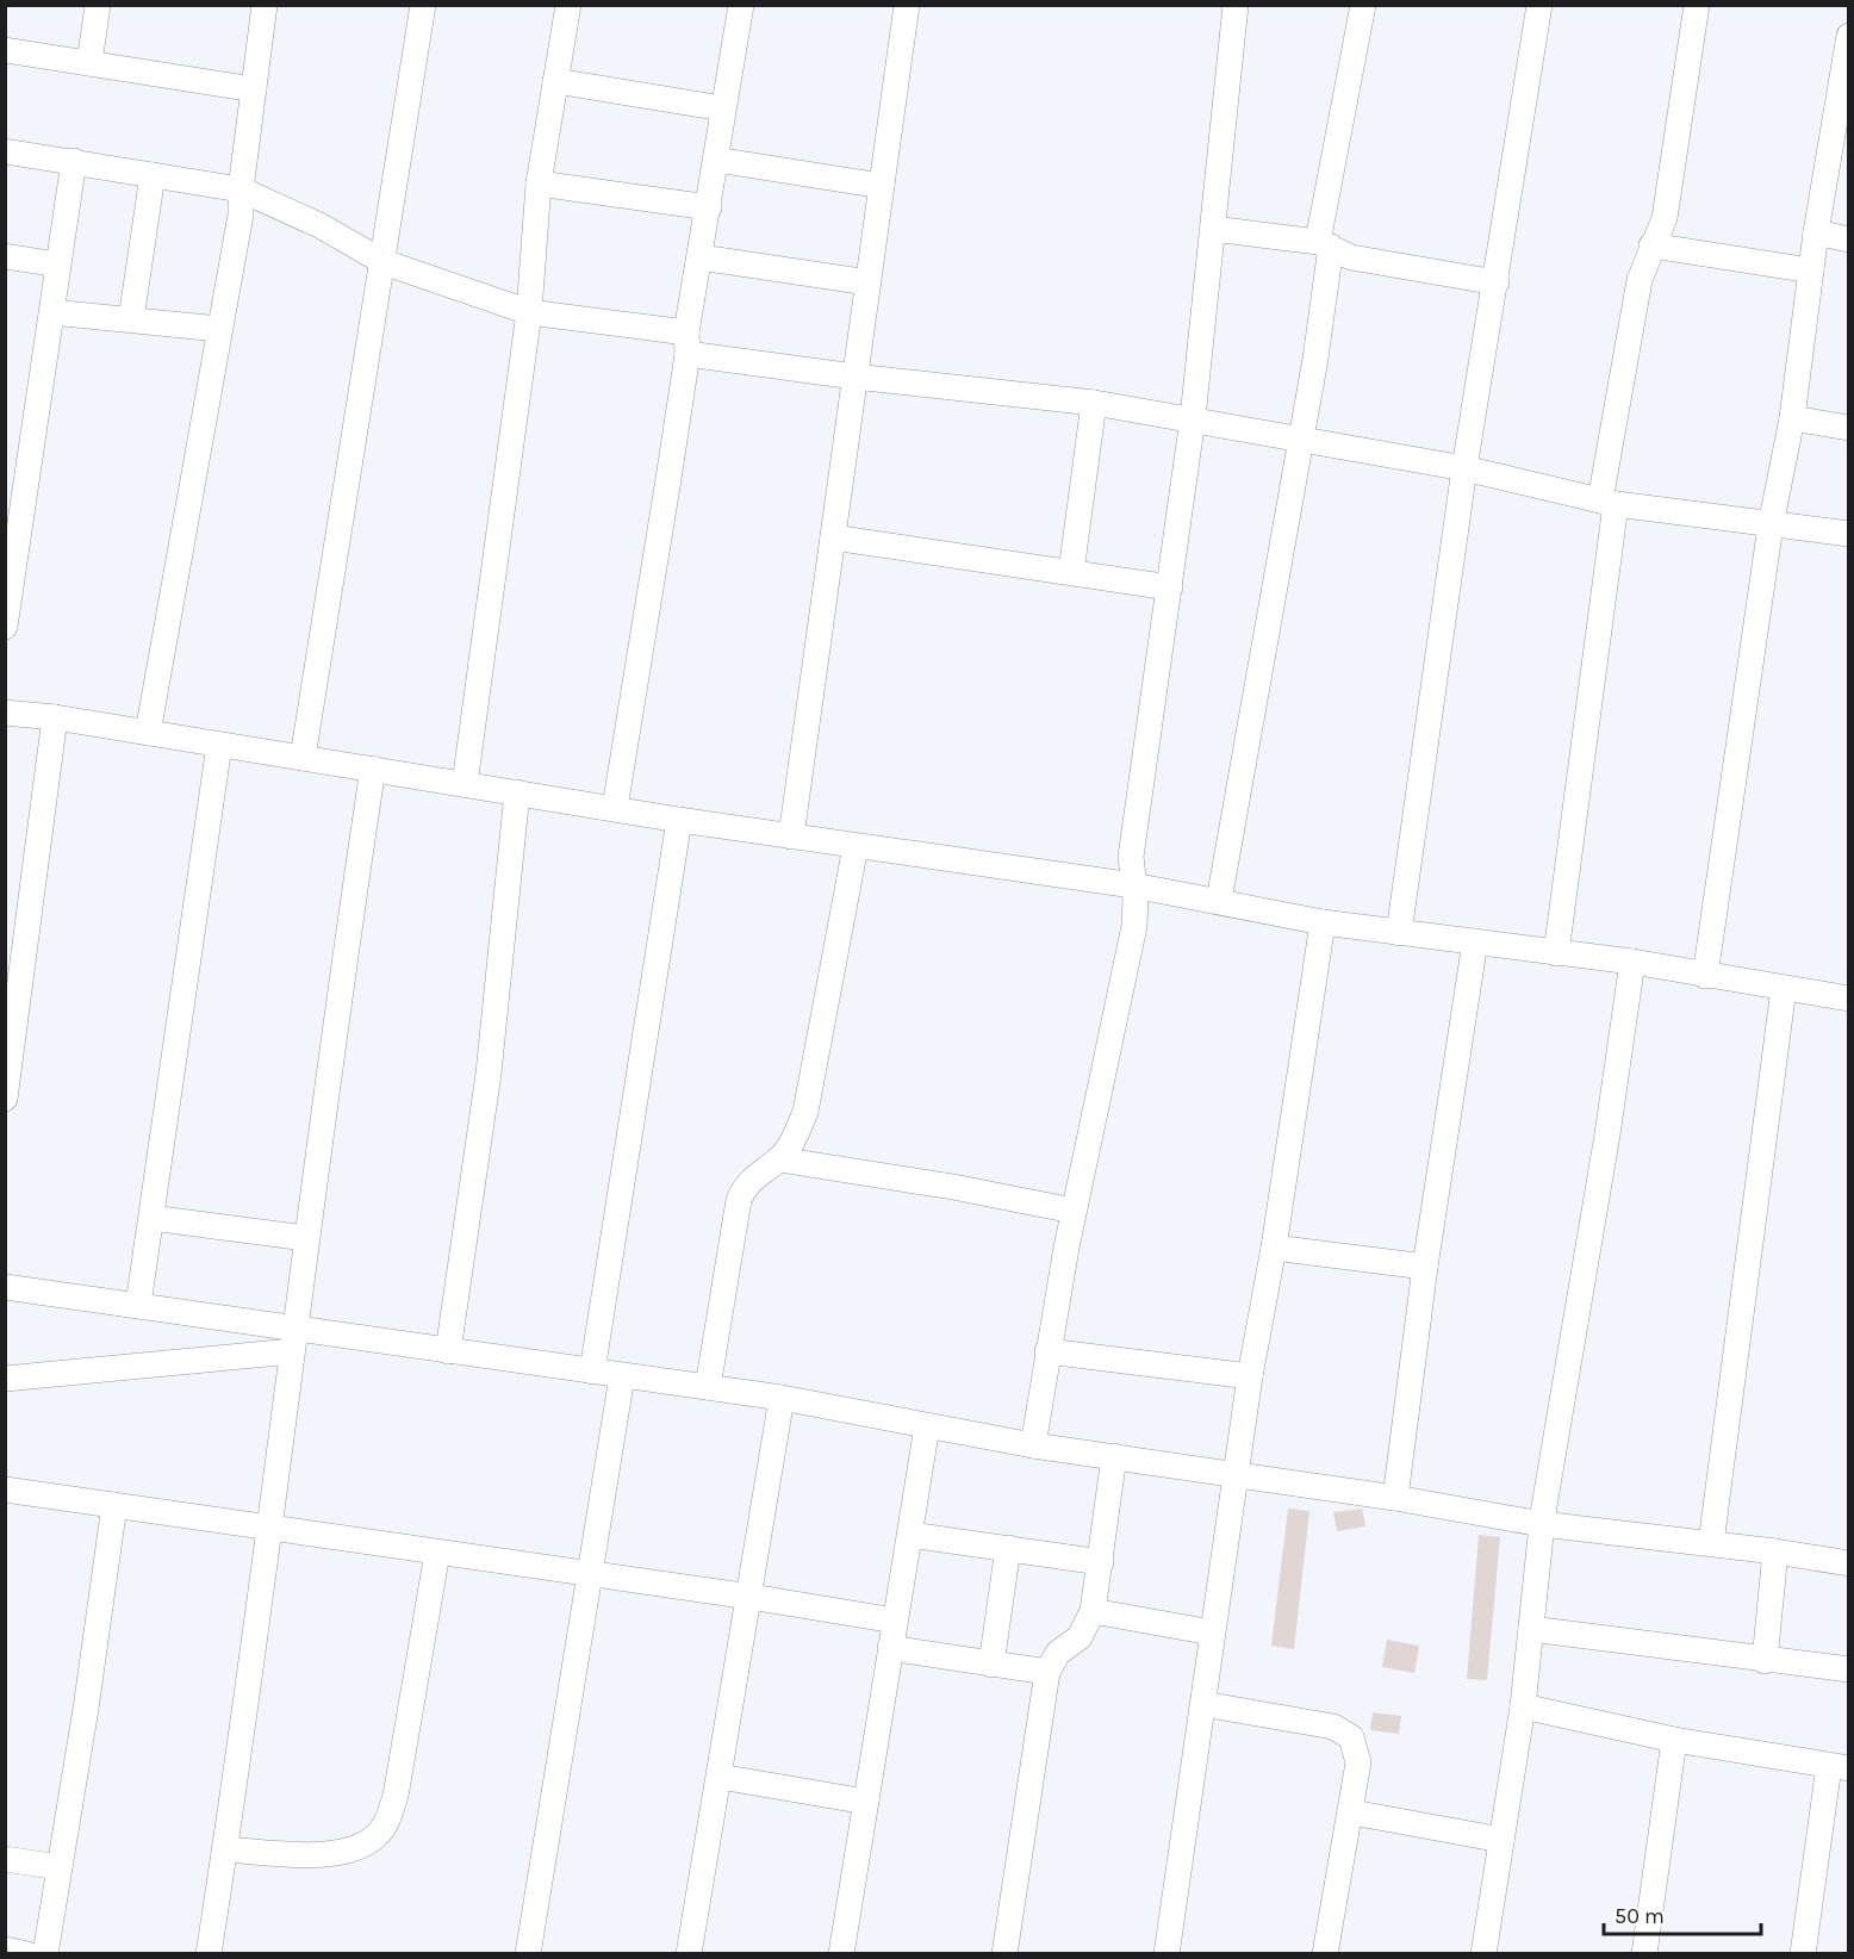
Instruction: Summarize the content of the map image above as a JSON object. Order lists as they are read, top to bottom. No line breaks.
{"scale_bar":"50 m"}
